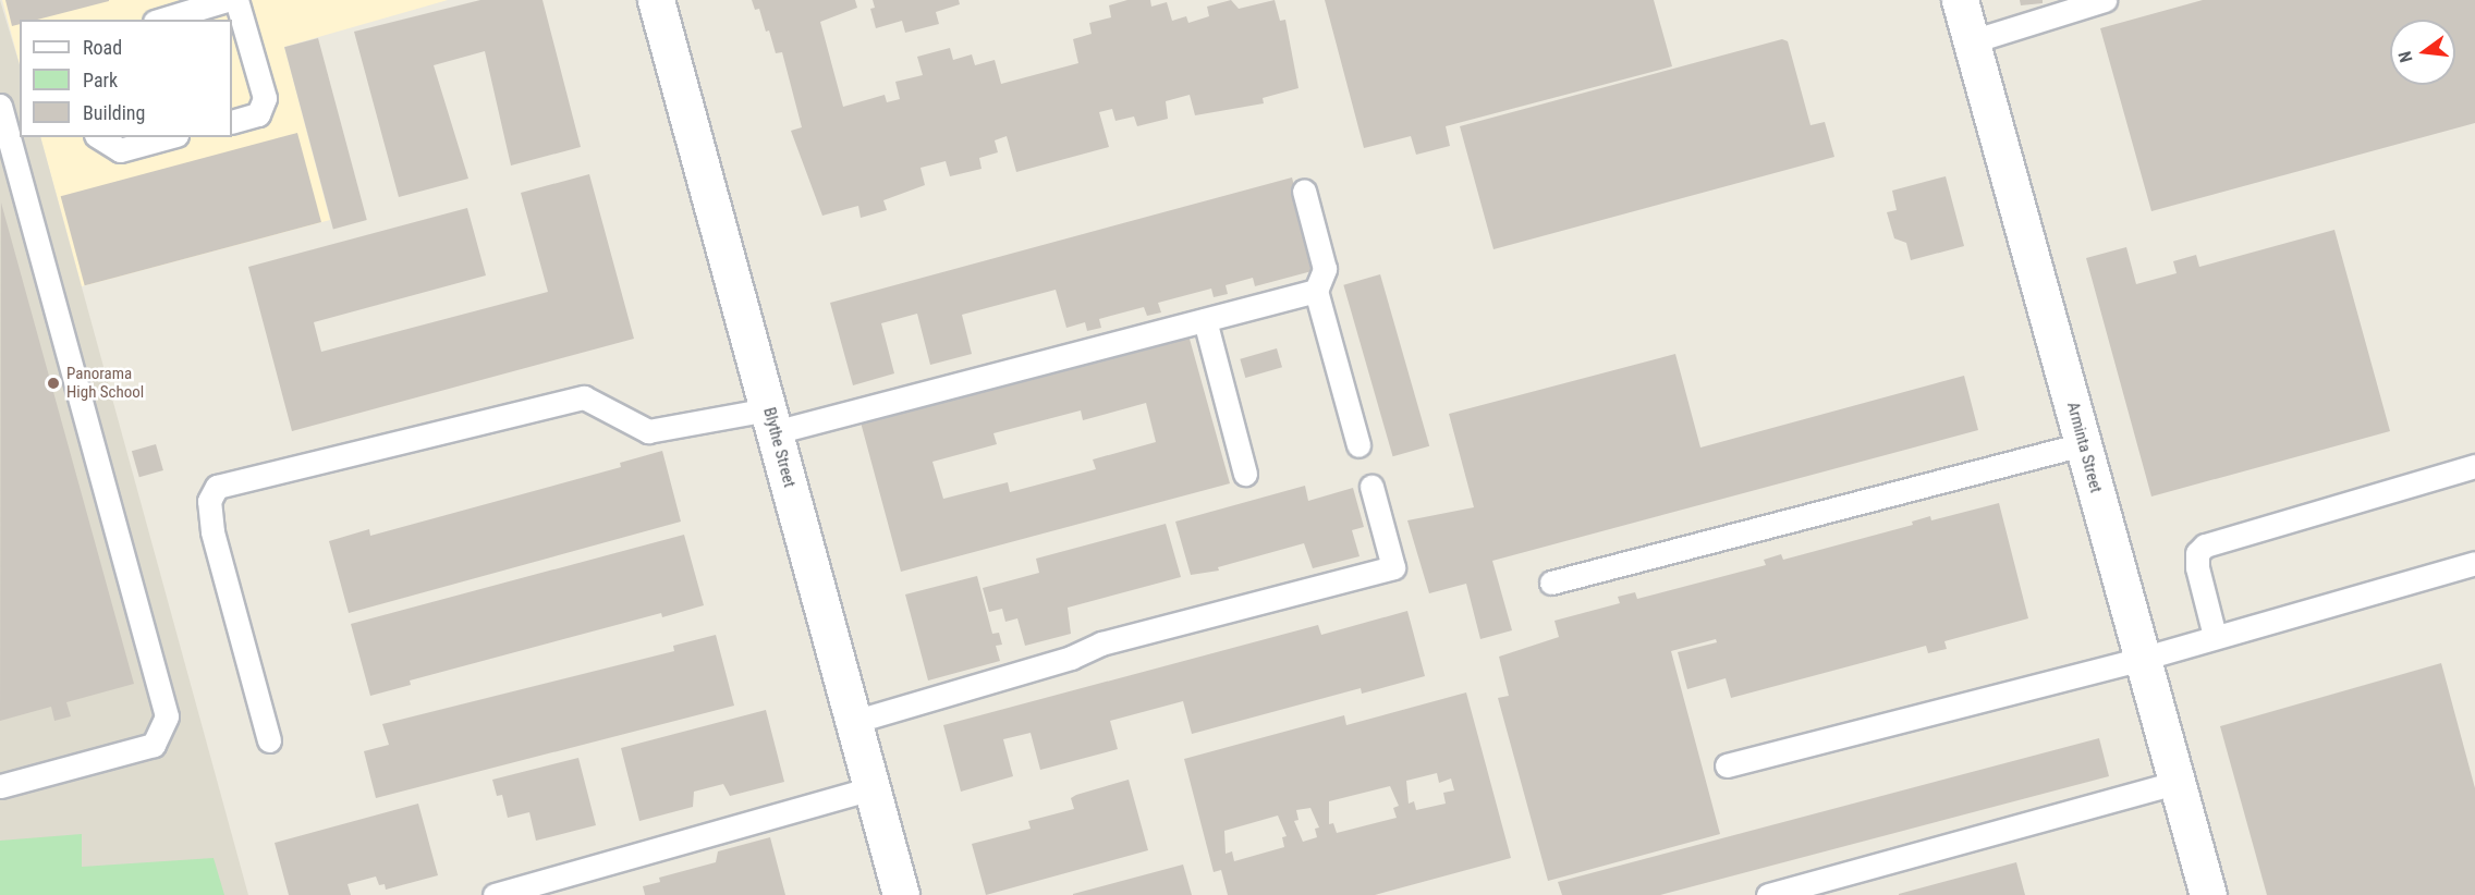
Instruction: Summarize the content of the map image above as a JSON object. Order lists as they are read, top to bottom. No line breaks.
{"streets":{"street":["Blythe Street","Arminta Street"]},"places":["Panorama High School"],"legend":["Road","Park","Building"],"north":"left"}
